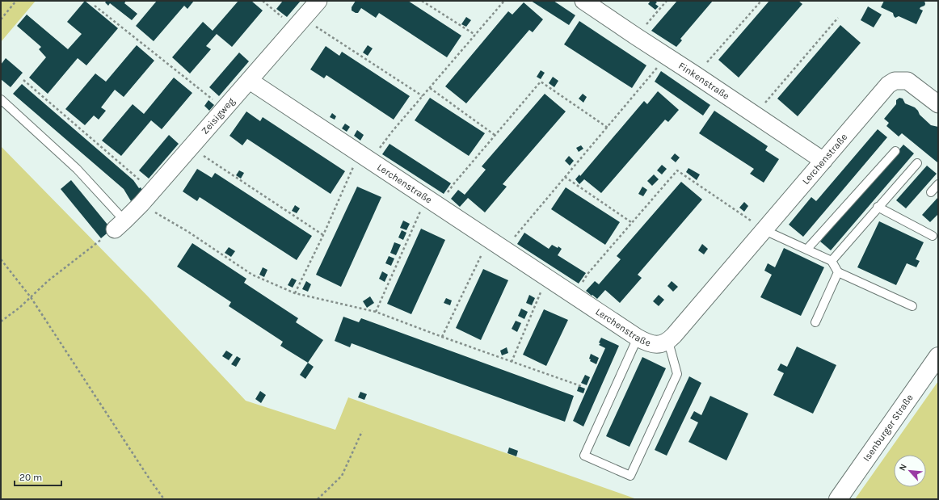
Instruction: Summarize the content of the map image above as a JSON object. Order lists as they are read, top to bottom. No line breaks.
{"streets":{"main road":["Isenburger Straße"],"street":["Finkenstraße","Zeisigweg","Lerchenstraße"]},"crossings":[["Finkenstraße","Lerchenstraße"],["Zeisigweg","Lerchenstraße"]],"scale_bar":"20 m","north":"top left"}
